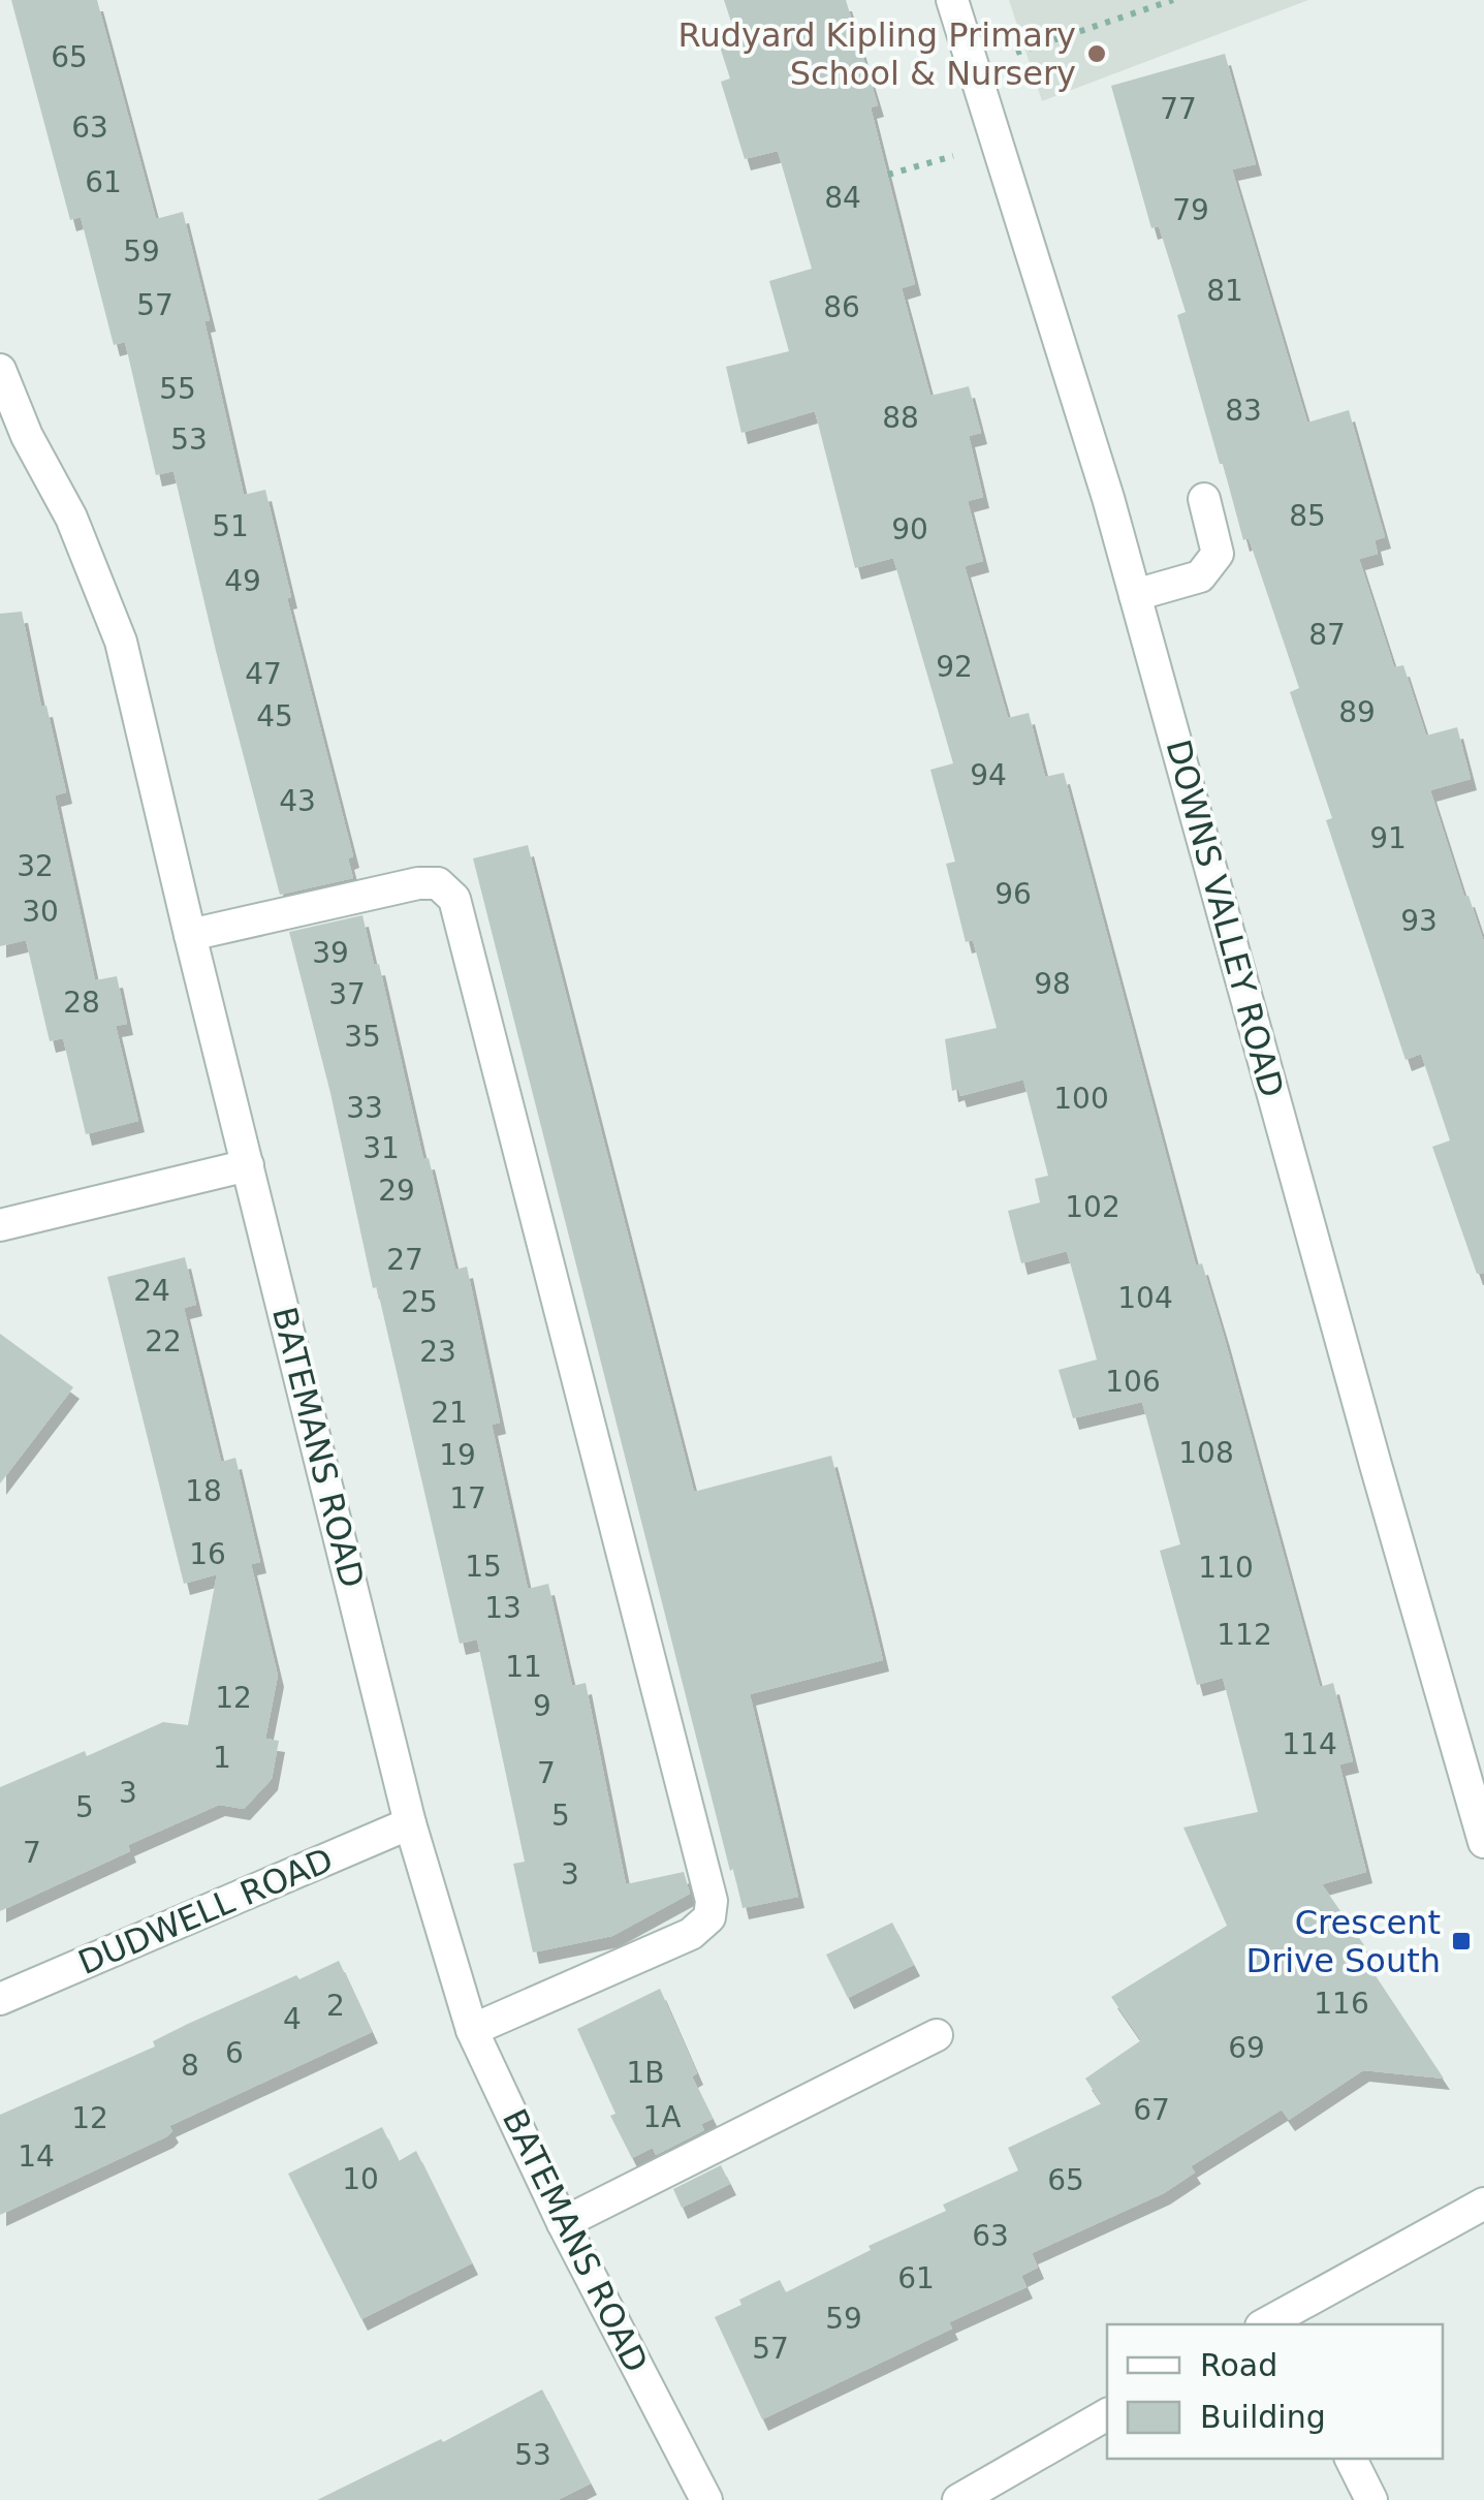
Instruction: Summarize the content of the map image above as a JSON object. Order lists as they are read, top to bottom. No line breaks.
{"streets":{"street":["DOWNS VALLEY ROAD","BATEMANS ROAD","DUDWELL ROAD"]},"crossings":[["BATEMANS ROAD","DUDWELL ROAD"]],"places":{"other":["Rudyard Kipling Primary School & Nursery"],"transit":["Crescent Drive South"]},"house_numbers":["65","77","63","61","84","79","59","81","57","86","55","83","88","53","85","51","90","49","87","92","47","89","45","94","43","91","32","96","30","93","39","98","37","28","35","100","33","31","29","102","27","24","104","25","22","23","106","21","108","19","18","17","16","15","110","13","112","11","12","9","114","1","7","3","5","5","7","3","116","2","4","69","6","8","1B","67","1A","12","14","10","65","63","61","59","57","53"],"legend":["Road","Building"]}
